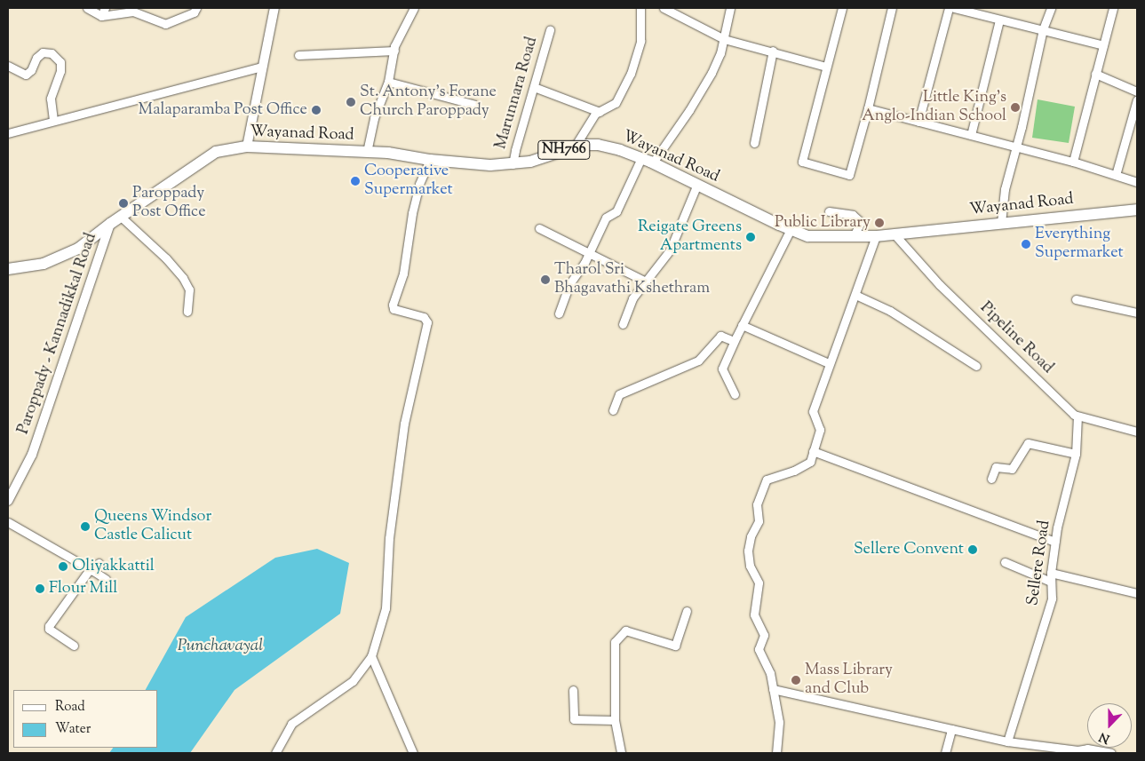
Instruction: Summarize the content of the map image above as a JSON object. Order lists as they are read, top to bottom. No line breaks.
{"streets":{"highway":["Wayanad Road","NH766"],"main road":["Paroppady - Kannadikkal Road"],"street":["Marunnara Road","Pipeline Road","Sellere Road"]},"crossings":[["Marunnara Road","Wayanad Road"],["Wayanad Road","Paroppady - Kannadikkal Road"],["Wayanad Road","Pipeline Road"],["Pipeline Road","Sellere Road"]],"water":["Punchavayal"],"places":["St. Antony's Forane Church Paroppady","Little King's Anglo-Indian School","Malaparamba Post Office","Cooperative Supermarket","Paroppady Post Office","Public Library","Reigate Greens Apartments","Everything Supermarket","Tharol Sri Bhagavathi Kshethram","Queens Windsor Castle Calicut","Sellere Convent","Oliyakkattil","Flour Mill","Mass Library and Club"],"legend":["Road","Water"],"north":"bottom"}
